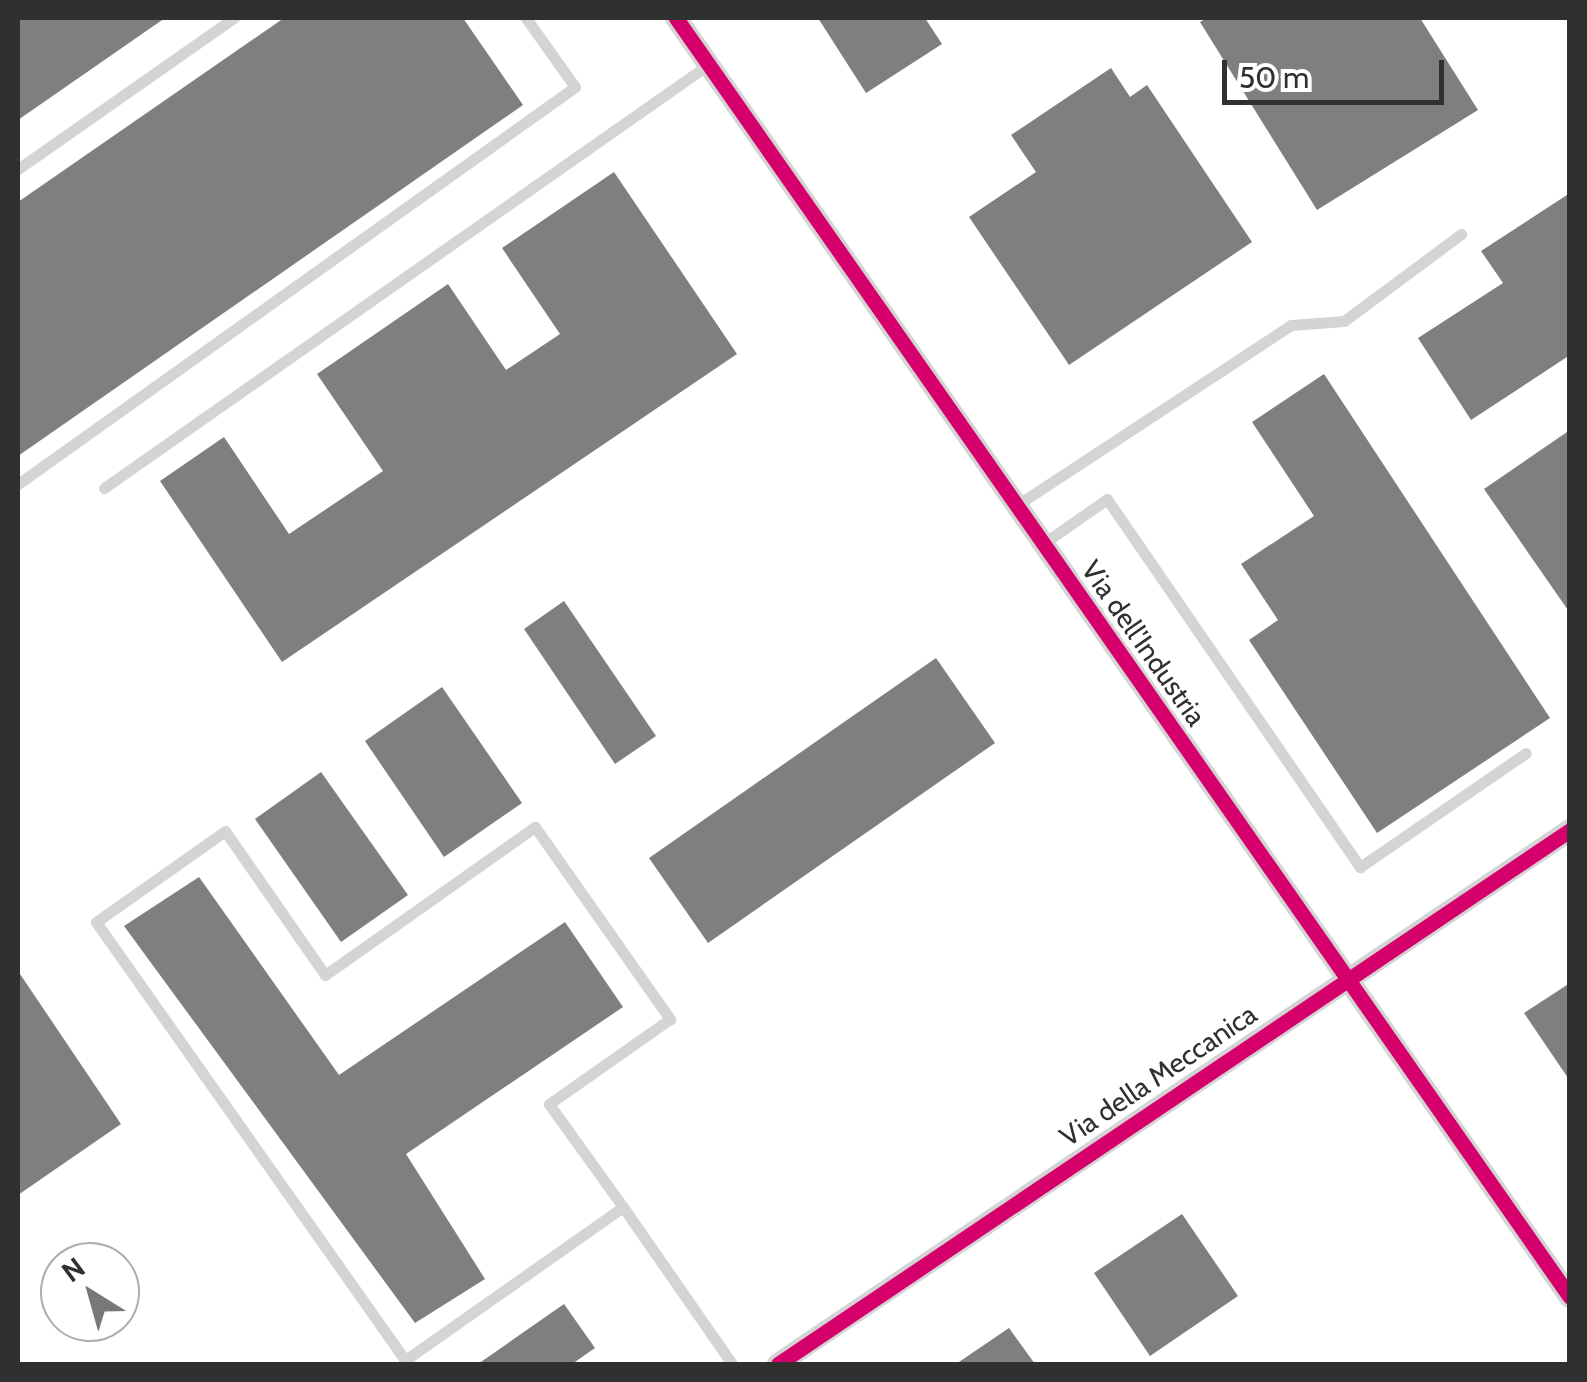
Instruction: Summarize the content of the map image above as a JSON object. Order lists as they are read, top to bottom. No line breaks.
{"streets":{"street":["Via dell'Industria","Via della Meccanica"]},"crossings":[["Via dell'Industria","Via della Meccanica"]],"scale_bar":"50 m","north":"top left"}
